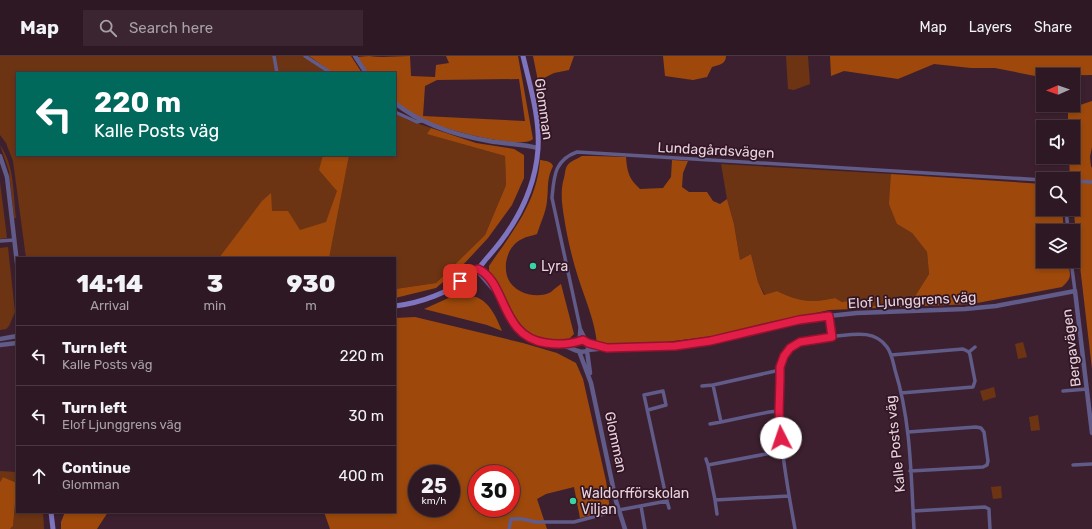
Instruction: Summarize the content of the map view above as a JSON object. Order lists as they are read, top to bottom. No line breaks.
{"streets":{"main road":["Glomman"],"street":["Lundagårdsvägen","Elof Ljunggrens väg","Bergavägen","Kalle Posts väg"]},"crossings":[["Glomman","Lundagårdsvägen"],["Glomman","Elof Ljunggrens väg"],["Lundagårdsvägen","Elof Ljunggrens väg"],["Elof Ljunggrens väg","Bergavägen"]],"places":["Lyra","Waldorfförskolan Viljan"],"north":"left","page":{"header":"Map","search":"Search here","nav":["Map","Layers","Share"],"turn":["220 m","Kalle Posts väg"],"eta":["14:14","Arrival","3","min","930","m"],"list":[{"name":"Turn left","note":"Kalle Posts väg","value":"220 m"},{"name":"Turn left","note":"Elof Ljunggrens väg","value":"30 m"},{"name":"Continue","note":"Glomman","value":"400 m"}],"speed":"25 km/h","limit":"30"}}
